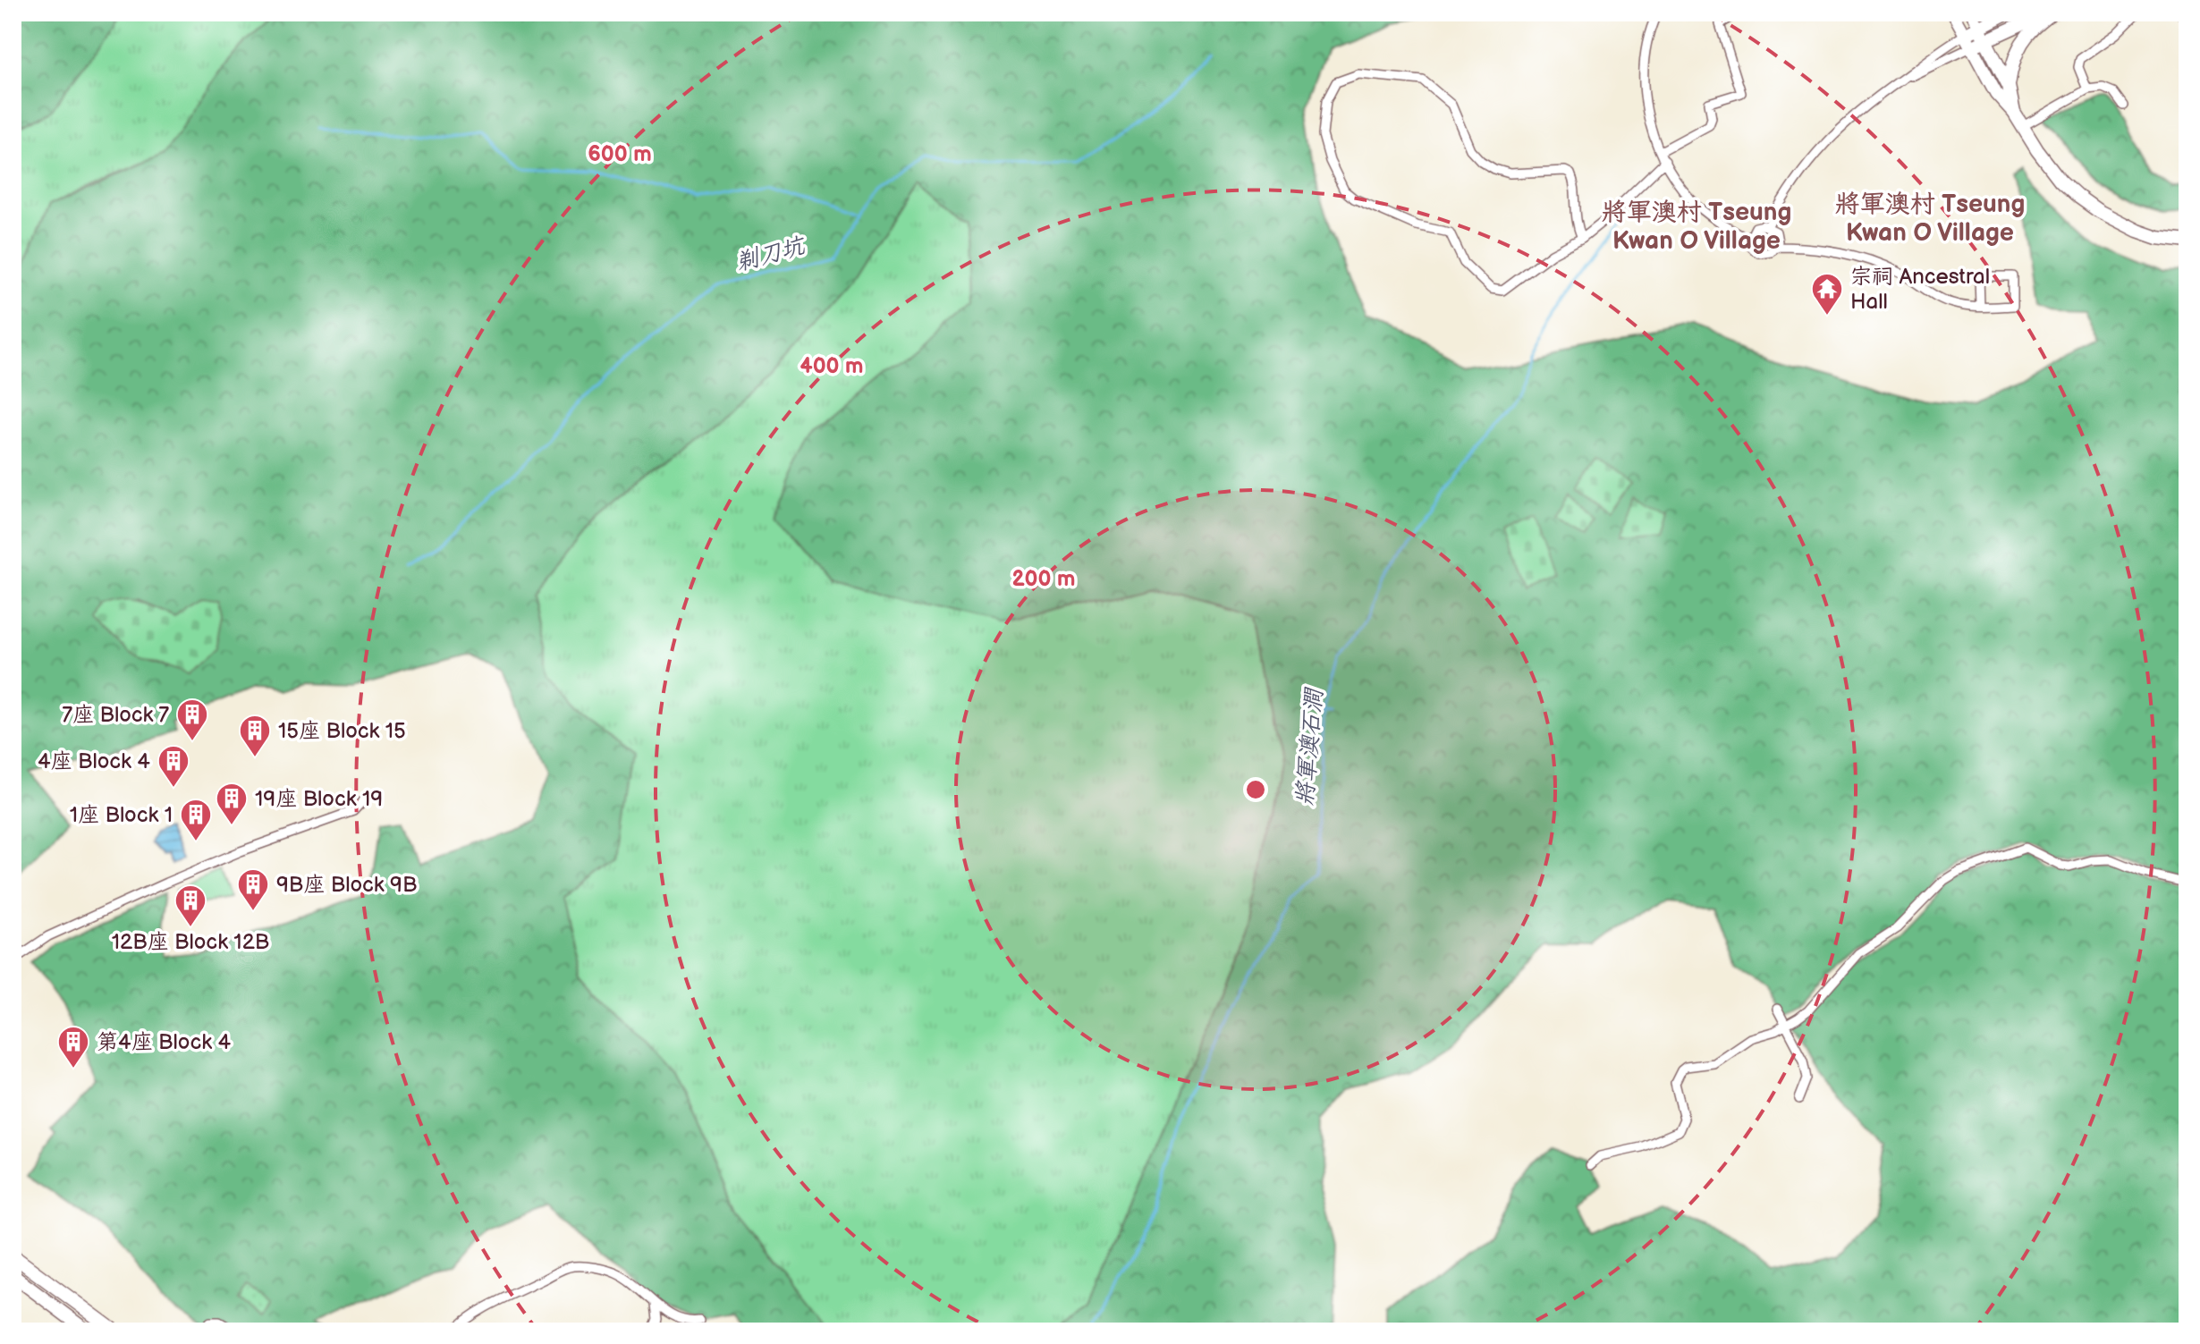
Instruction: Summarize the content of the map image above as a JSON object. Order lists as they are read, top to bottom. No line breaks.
{"districts":["將軍澳村 Tseung Kwan O Village","將軍澳村 Tseung Kwan O Village"],"water":["剃刀坑","將軍澳石澗"],"places":{"temple":["宗祠 Ancestral Hall"],"building":["7座 Block 7","15座 Block 15","4座 Block 4","19座 Block 19","1座 Block 1","9B座 Block 9B","12B座 Block 12B","第4座 Block 4"]},"rings":["600 m","400 m","200 m"]}
